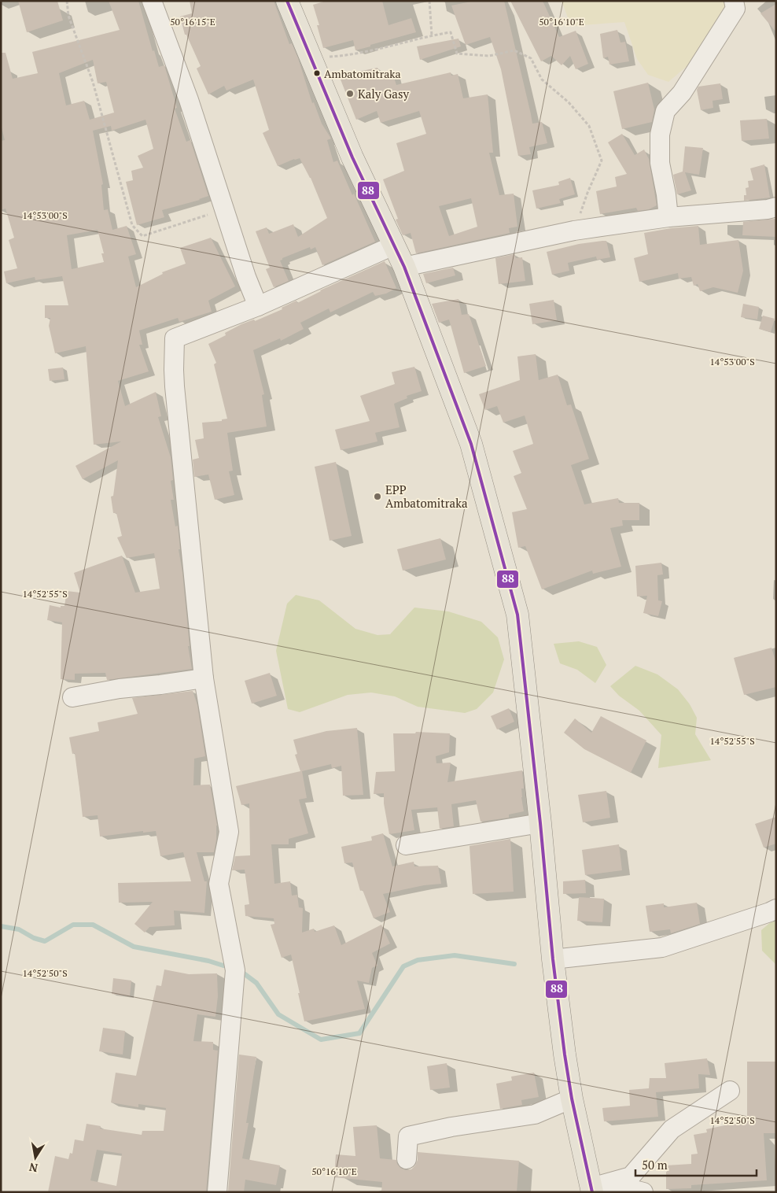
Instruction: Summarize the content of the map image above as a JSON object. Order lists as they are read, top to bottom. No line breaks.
{"places":["Ambatomitraka","Kaly Gasy","EPP Ambatomitraka"],"lines":["transit line 88"],"scale_bar":"50 m","north":"bottom","coordinates":["50°16'15\"E","50°16'10\"E","14°53'00\"S","14°52'55\"S","14°52'50\"S"]}
